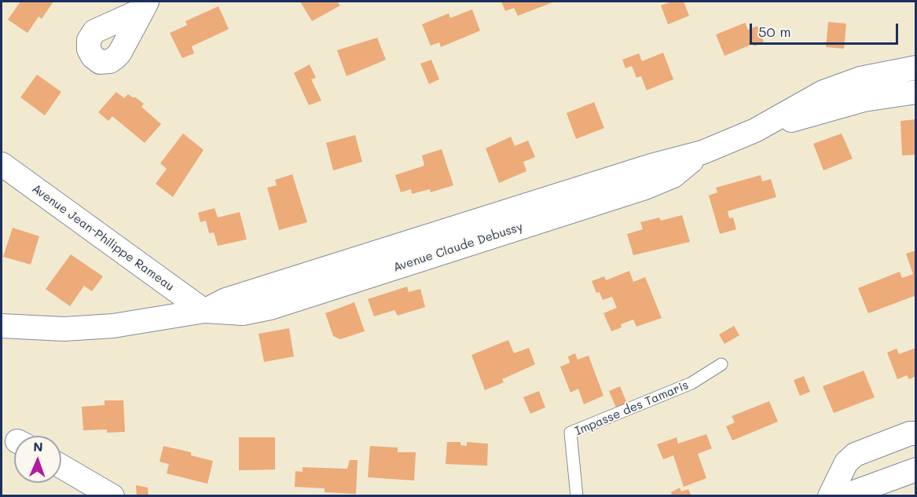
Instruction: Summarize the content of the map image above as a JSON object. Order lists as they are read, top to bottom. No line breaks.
{"streets":{"street":["Avenue Jean-Philippe Rameau","Avenue Claude Debussy"],"lane":["Impasse des Tamaris"]},"crossings":[["Avenue Jean-Philippe Rameau","Avenue Claude Debussy"]],"scale_bar":"50 m","north":"top"}
